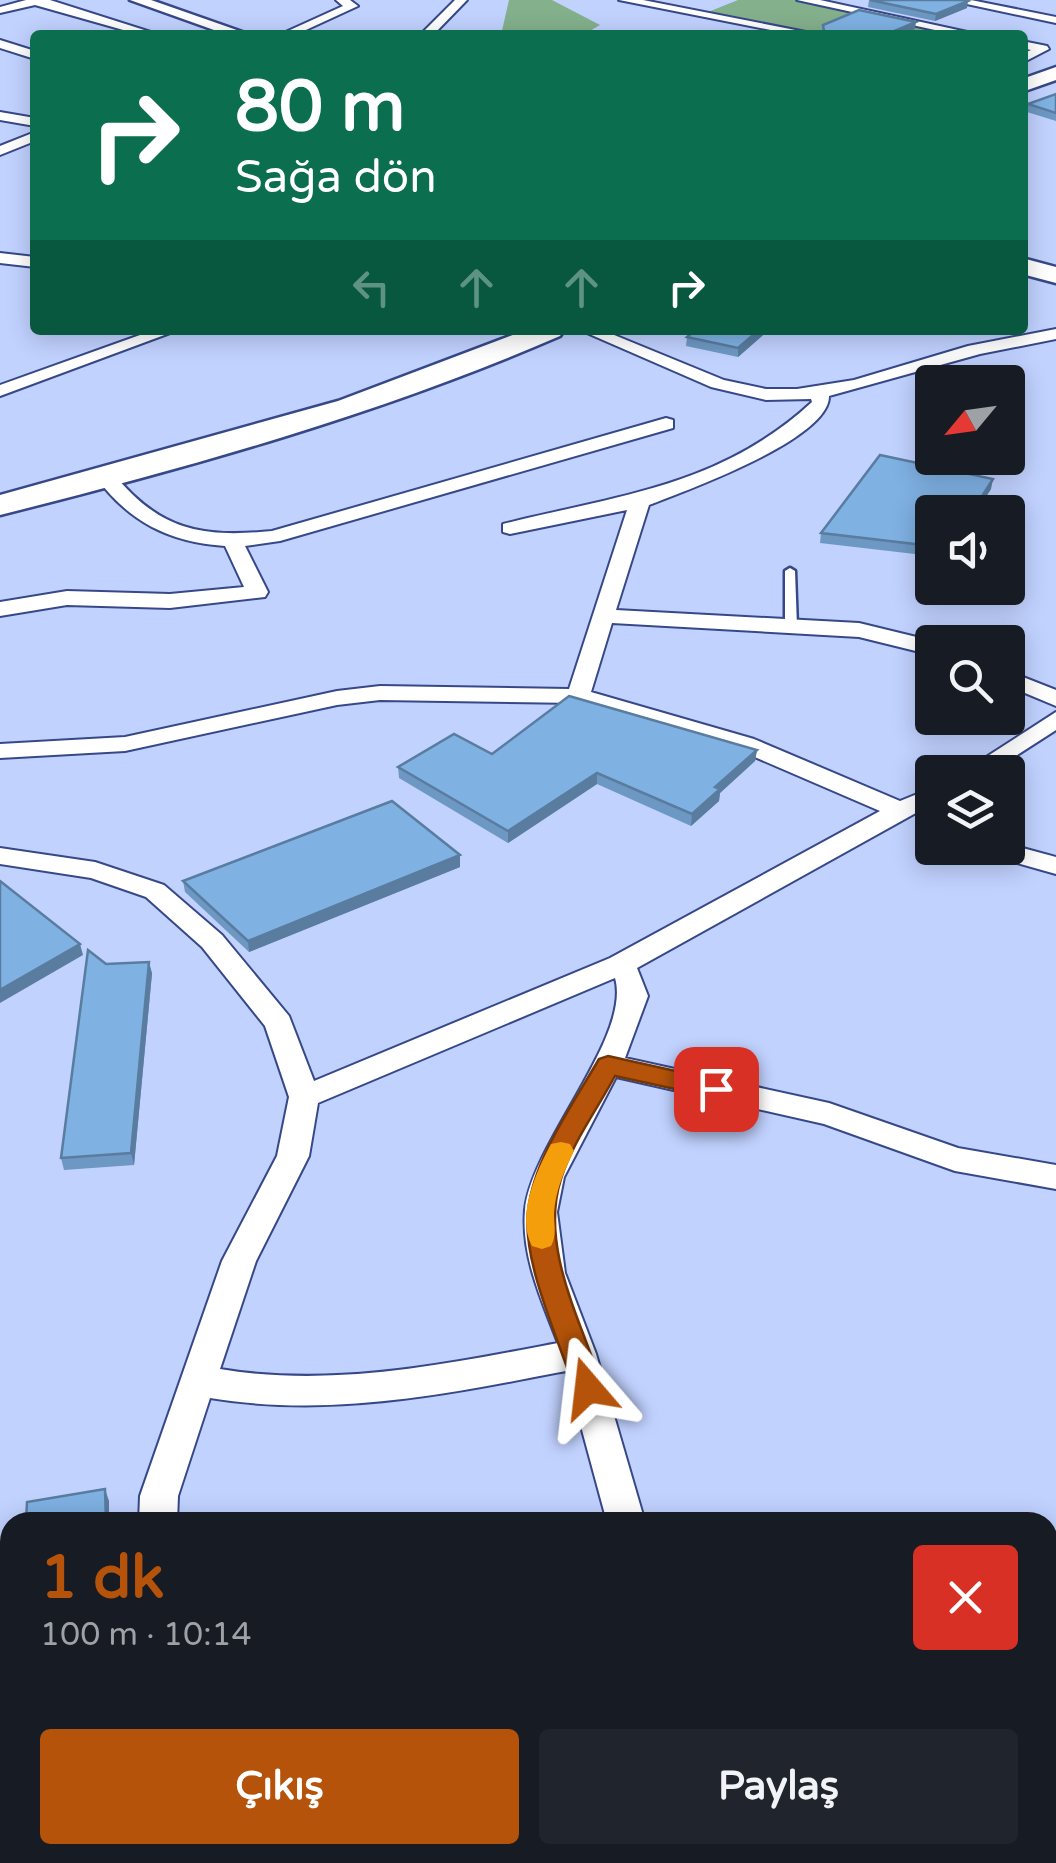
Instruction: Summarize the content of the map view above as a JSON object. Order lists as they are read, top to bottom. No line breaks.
{"north":"bottom left","page":{"turn":["80 m","Sağa dön"],"heading":["1 dk","100 m · 10:14"],"buttons":["Çıkış","Paylaş"]}}
